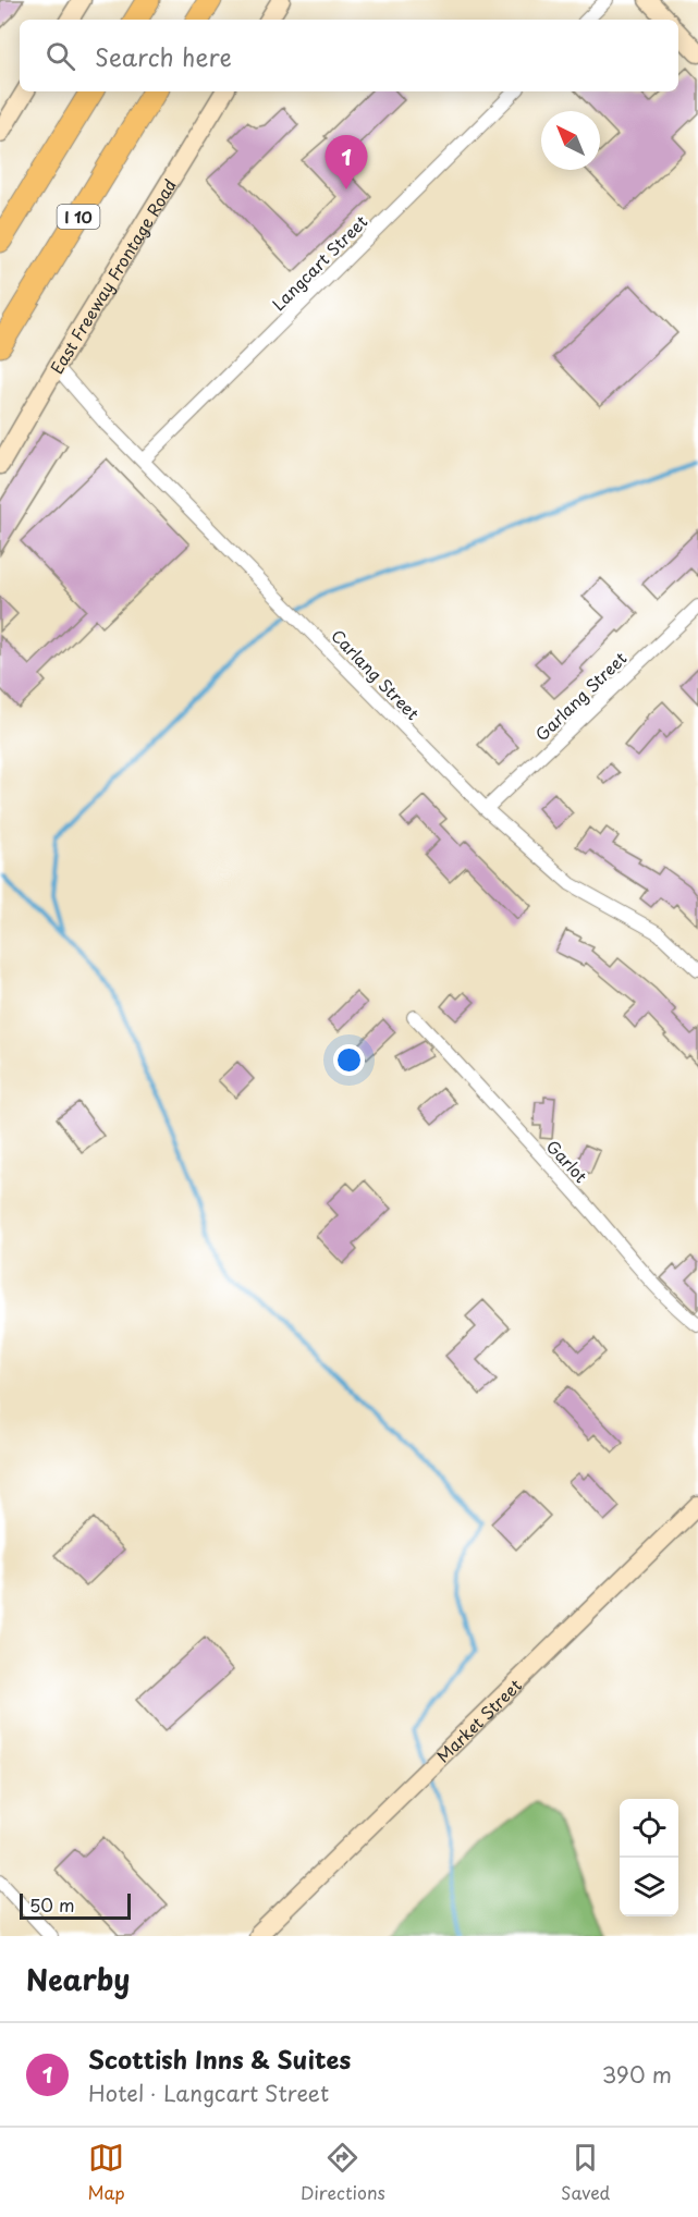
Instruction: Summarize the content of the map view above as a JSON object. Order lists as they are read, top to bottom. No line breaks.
{"streets":{"highway":["I 10"],"main road":["East Freeway Frontage Road","Market Street"],"street":["Langcart Street","Carlang Street","Garlang Street","Garlot"]},"crossings":[["Langcart Street","Carlang Street"],["East Freeway Frontage Road","Carlang Street"],["Carlang Street","Garlang Street"]],"scale_bar":"50 m","north":"top left","page":{"search":"Search here","pins":"1","scale":"50 m","heading":"Nearby","list":[{"mark":"1","name":"Scottish Inns & Suites","note":"Hotel · Langcart Street","value":"390 m"}],"nav":["Map","Directions","Saved"]}}
